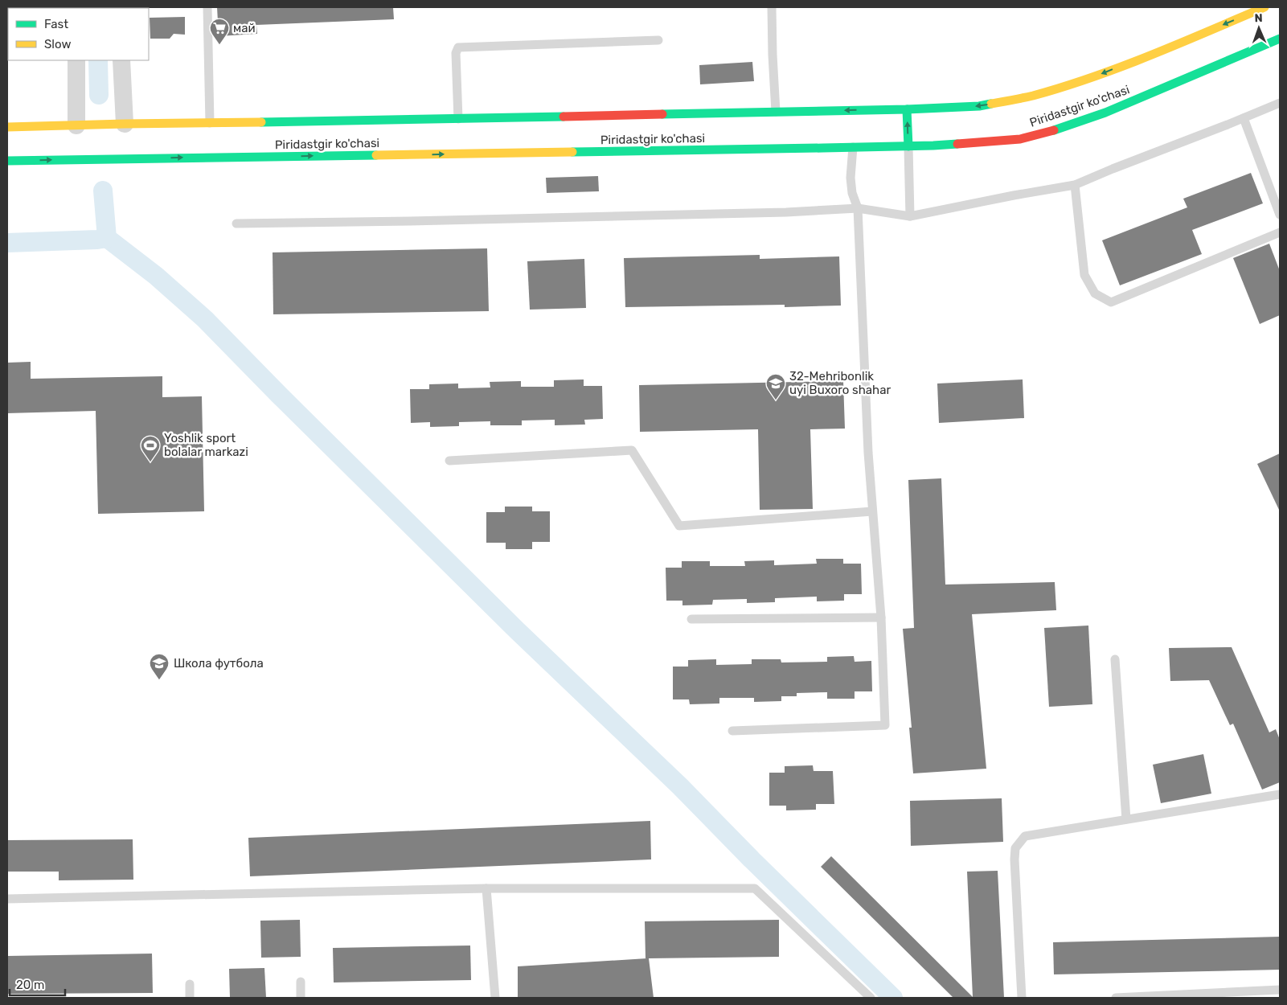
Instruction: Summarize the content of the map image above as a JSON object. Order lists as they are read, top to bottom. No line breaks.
{"streets":{"main road":["Piridastgir ko'chasi"]},"places":{"supermarket":["май"],"school or university":["32-Mehribonlik uyi Buxoro shahar","Школа футбола"],"sports":["Yoshlik sport bolalar markazi"]},"legend":["Fast","Slow"],"scale_bar":"20 m","north":"top"}
